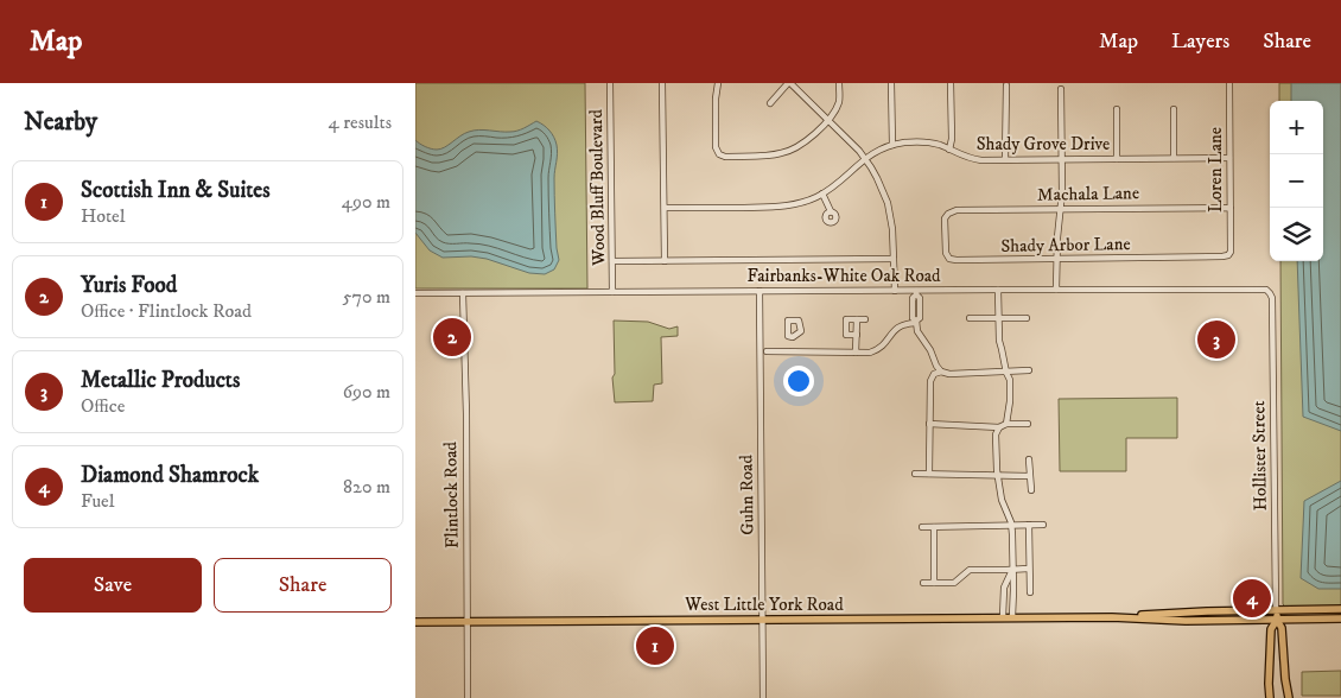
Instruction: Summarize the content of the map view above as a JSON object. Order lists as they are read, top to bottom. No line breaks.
{"streets":{"main road":["Hollister Street","West Little York Road"],"street":["Shady Grove Drive","Loren Lane","Wood Bluff Boulevard","Machala Lane","Shady Arbor Lane","Fairbanks-White Oak Road","Flintlock Road","Guhn Road"]},"crossings":[["Shady Grove Drive","Loren Lane"],["Loren Lane","Machala Lane"],["Loren Lane","Shady Arbor Lane"],["Wood Bluff Boulevard","Fairbanks-White Oak Road"],["Machala Lane","Shady Arbor Lane"],["Fairbanks-White Oak Road","Hollister Street"],["Fairbanks-White Oak Road","Flintlock Road"],["Fairbanks-White Oak Road","Guhn Road"],["Hollister Street","West Little York Road"],["Flintlock Road","West Little York Road"],["Guhn Road","West Little York Road"]],"page":{"header":"Map","nav":["Map","Layers","Share"],"heading":["Nearby","4 results"],"map_buttons":["+","−"],"list":[{"mark":"1","name":"Scottish Inn & Suites","note":"Hotel","value":"490 m"},{"mark":"2","name":"Yuris Food","note":"Office · Flintlock Road","value":"570 m"},{"mark":"3","name":"Metallic Products","note":"Office","value":"690 m"},{"mark":"4","name":"Diamond Shamrock","note":"Fuel","value":"820 m"}],"pins":["2","3","4","1"],"buttons":["Save","Share"]}}
